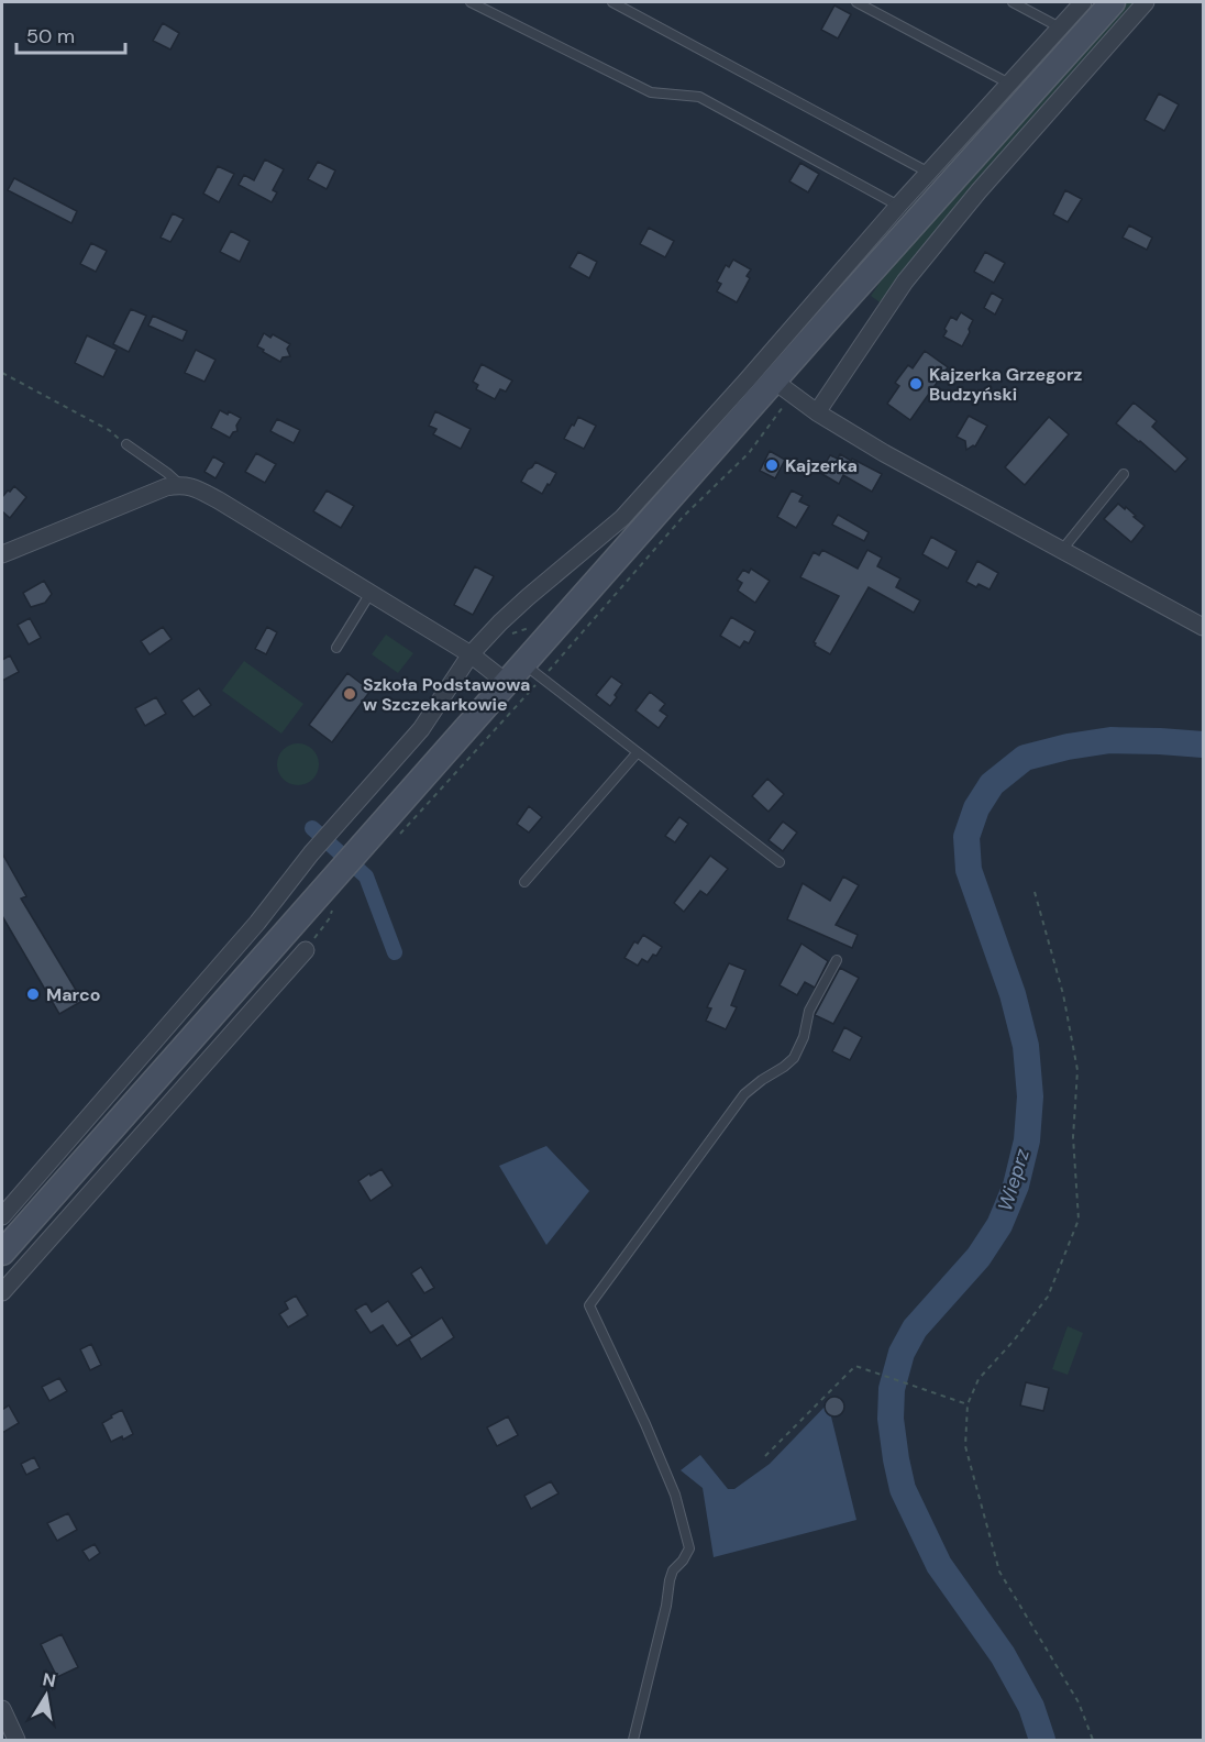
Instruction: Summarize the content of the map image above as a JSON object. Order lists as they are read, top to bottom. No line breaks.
{"water":["Wieprz"],"places":["Kajzerka Grzegorz Budzyński","Kajzerka","Szkoła Podstawowa w Szczekarkowie","Marco"],"scale_bar":"50 m","north":"top"}
